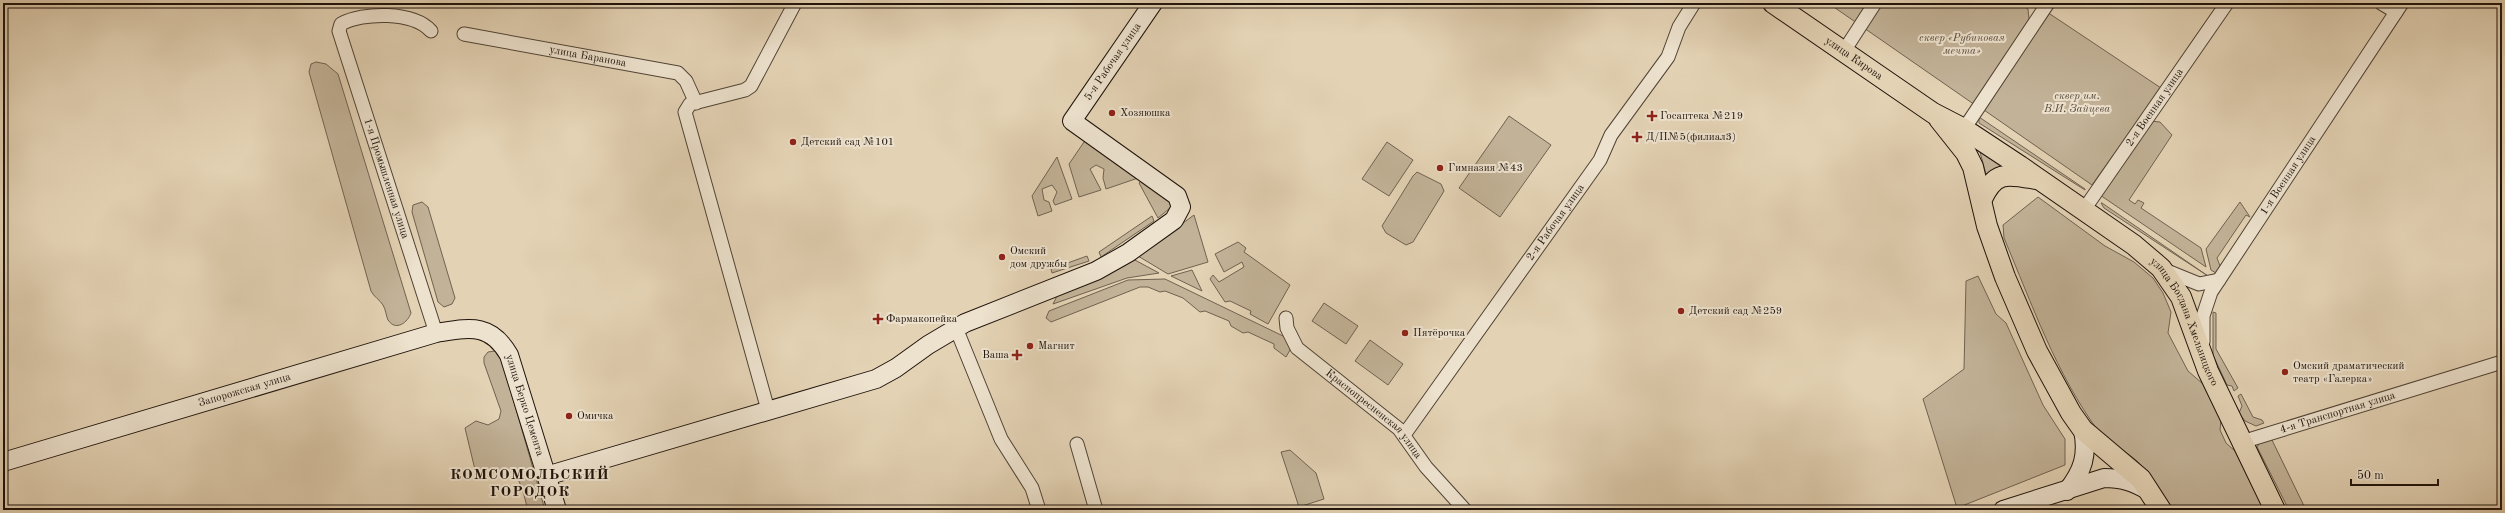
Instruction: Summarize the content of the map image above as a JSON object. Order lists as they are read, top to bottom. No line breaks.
{"streets":{"main road":["улица Кирова","улица Богдана Хмельницкого"],"street":["улица Баранова","5-я Рабочая улица","2-я Военная улица","1-я Военная улица","1-я Промышленная улица","2-я Рабочая улица","Запорожская улица","улица Берко Цемента","4-я Транспортная улица","Краснопресненская улица"]},"crossings":[["улица Кирова","улица Богдана Хмельницкого"],["2-я Военная улица","улица Богдана Хмельницкого"],["1-я Военная улица","улица Богдана Хмельницкого"],["1-я Промышленная улица","Запорожская улица"],["2-я Рабочая улица","Краснопресненская улица"],["улица Богдана Хмельницкого","4-я Транспортная улица"],["Запорожская улица","улица Берко Цемента"]],"districts":["КОМСОМОЛЬСКИЙ ГОРОДОК"],"parks":["сквер «Рубиновая мечта»","сквер им. В.И. Зайцева"],"places":{"other":["Хозяюшка","Детский сад №101","Гимназия №43","Омский дом дружбы","Детский сад №259","Пятёрочка","Магнит","Омский драматический театр «Галерка»","Омичка"],"health":["Госаптека №219","Д/П№5(филиал3)","Фармакопейка","Ваша"]},"scale_bar":"50 m"}
